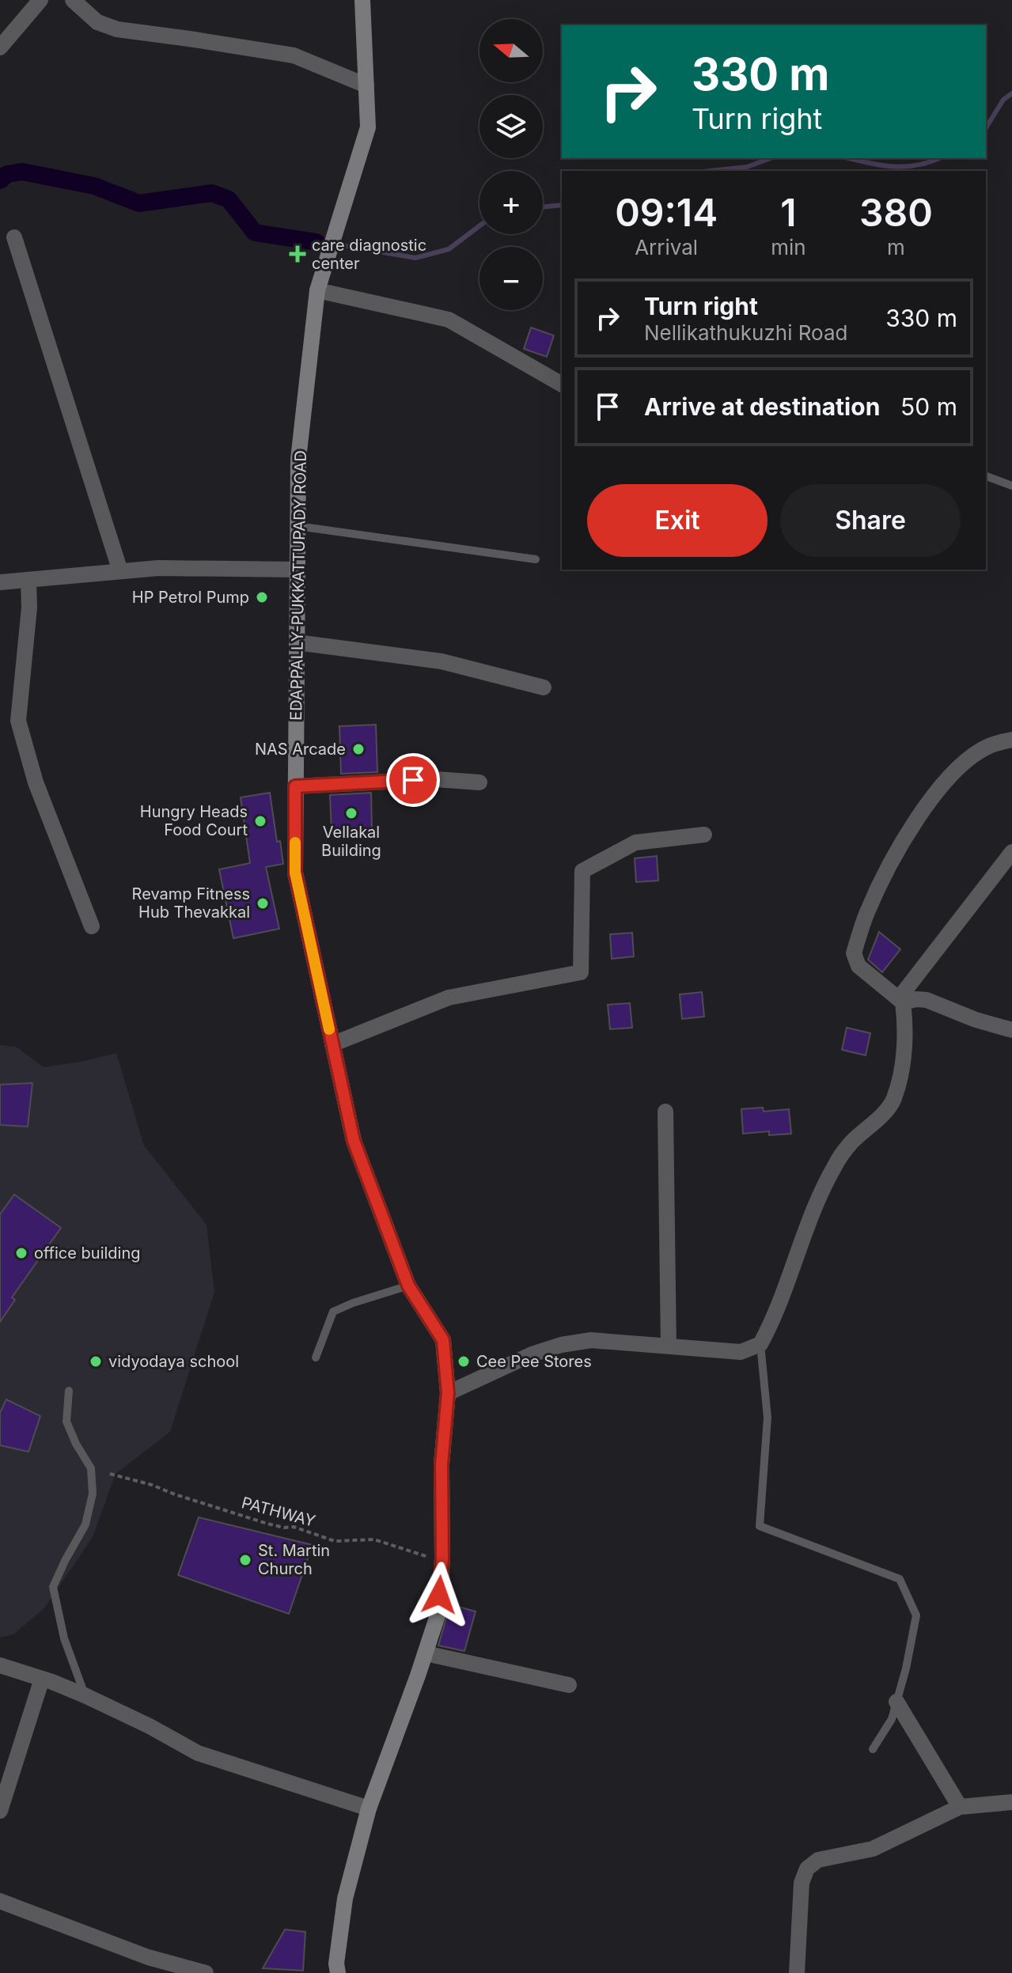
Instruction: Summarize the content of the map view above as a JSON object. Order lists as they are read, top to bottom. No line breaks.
{"streets":{"main road":["EDAPPALLY-PUKKATTUPADY ROAD"],"path":["PATHWAY"]},"crossings":[["EDAPPALLY-PUKKATTUPADY ROAD","PATHWAY"]],"places":{"health":["care diagnostic center"],"other":["HP Petrol Pump","NAS Arcade","Vellakal Building","Hungry Heads Food Court","Revamp Fitness Hub Thevakkal","office building","vidyodaya school","Cee Pee Stores","St. Martin Church"]},"north":"left","page":{"map_buttons":["+","−"],"turn":["330 m","Turn right"],"eta":["09:14","Arrival","1","min","380","m"],"list":[{"name":"Turn right","note":"Nellikathukuzhi Road","value":"330 m"},{"name":"Arrive at destination","value":"50 m"}],"buttons":["Exit","Share"]}}
